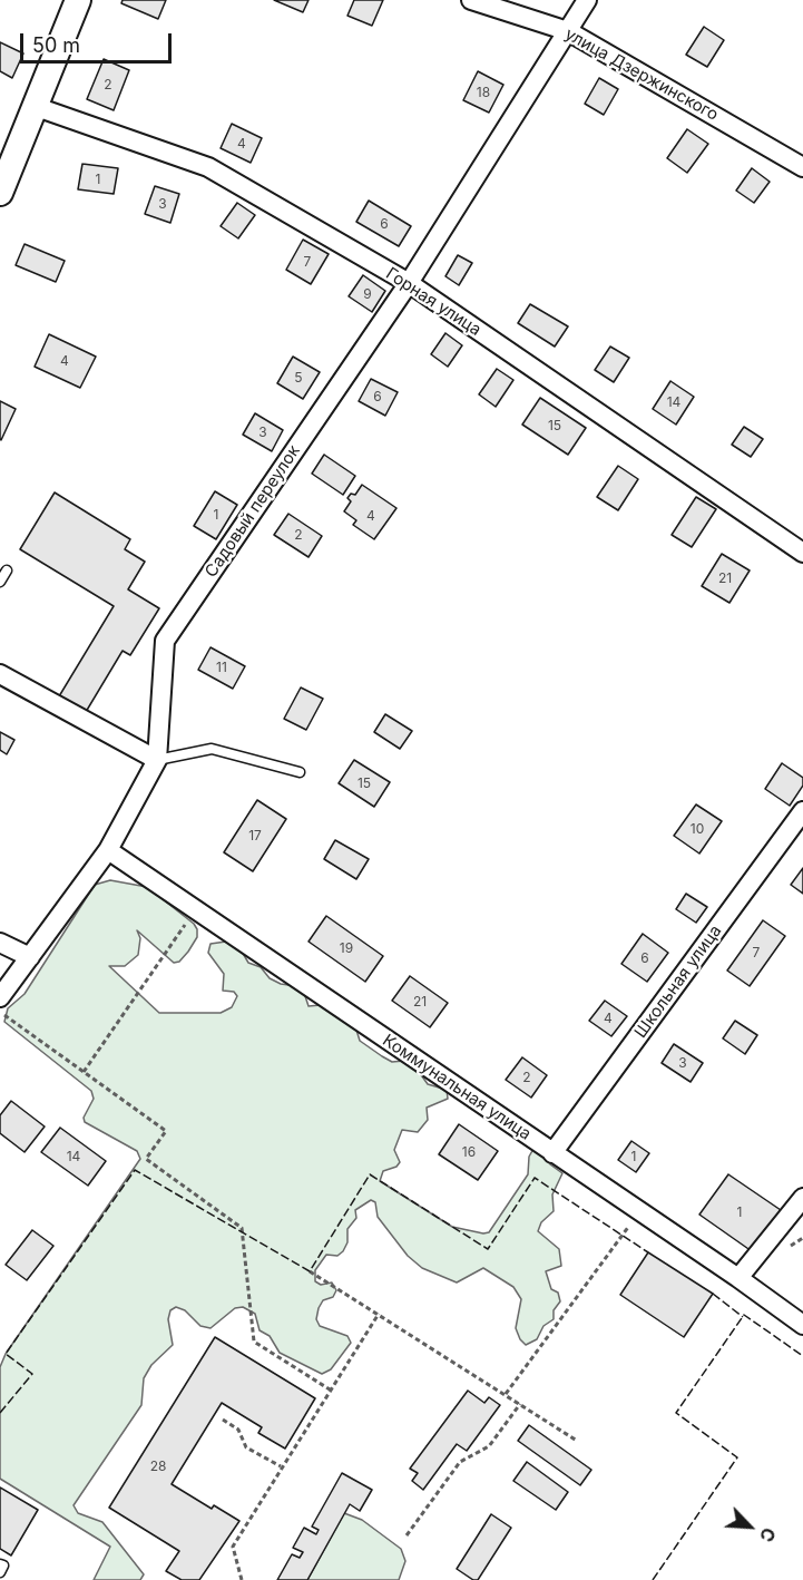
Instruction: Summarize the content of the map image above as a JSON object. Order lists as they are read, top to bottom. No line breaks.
{"streets":{"street":["улица Дзержинского","Горная улица","Садовый переулок","Школьная улица","Коммунальная улица"]},"crossings":[["улица Дзержинского","Садовый переулок"],["Горная улица","Садовый переулок"],["Школьная улица","Коммунальная улица"]],"house_numbers":["2","18","4","1","3","6","7","9","4","5","6","14","15","3","1","4","2","21","11","15","10","17","19","7","6","21","4","3","2","16","14","1","1","28"],"scale_bar":"50 m","north":"bottom right"}
